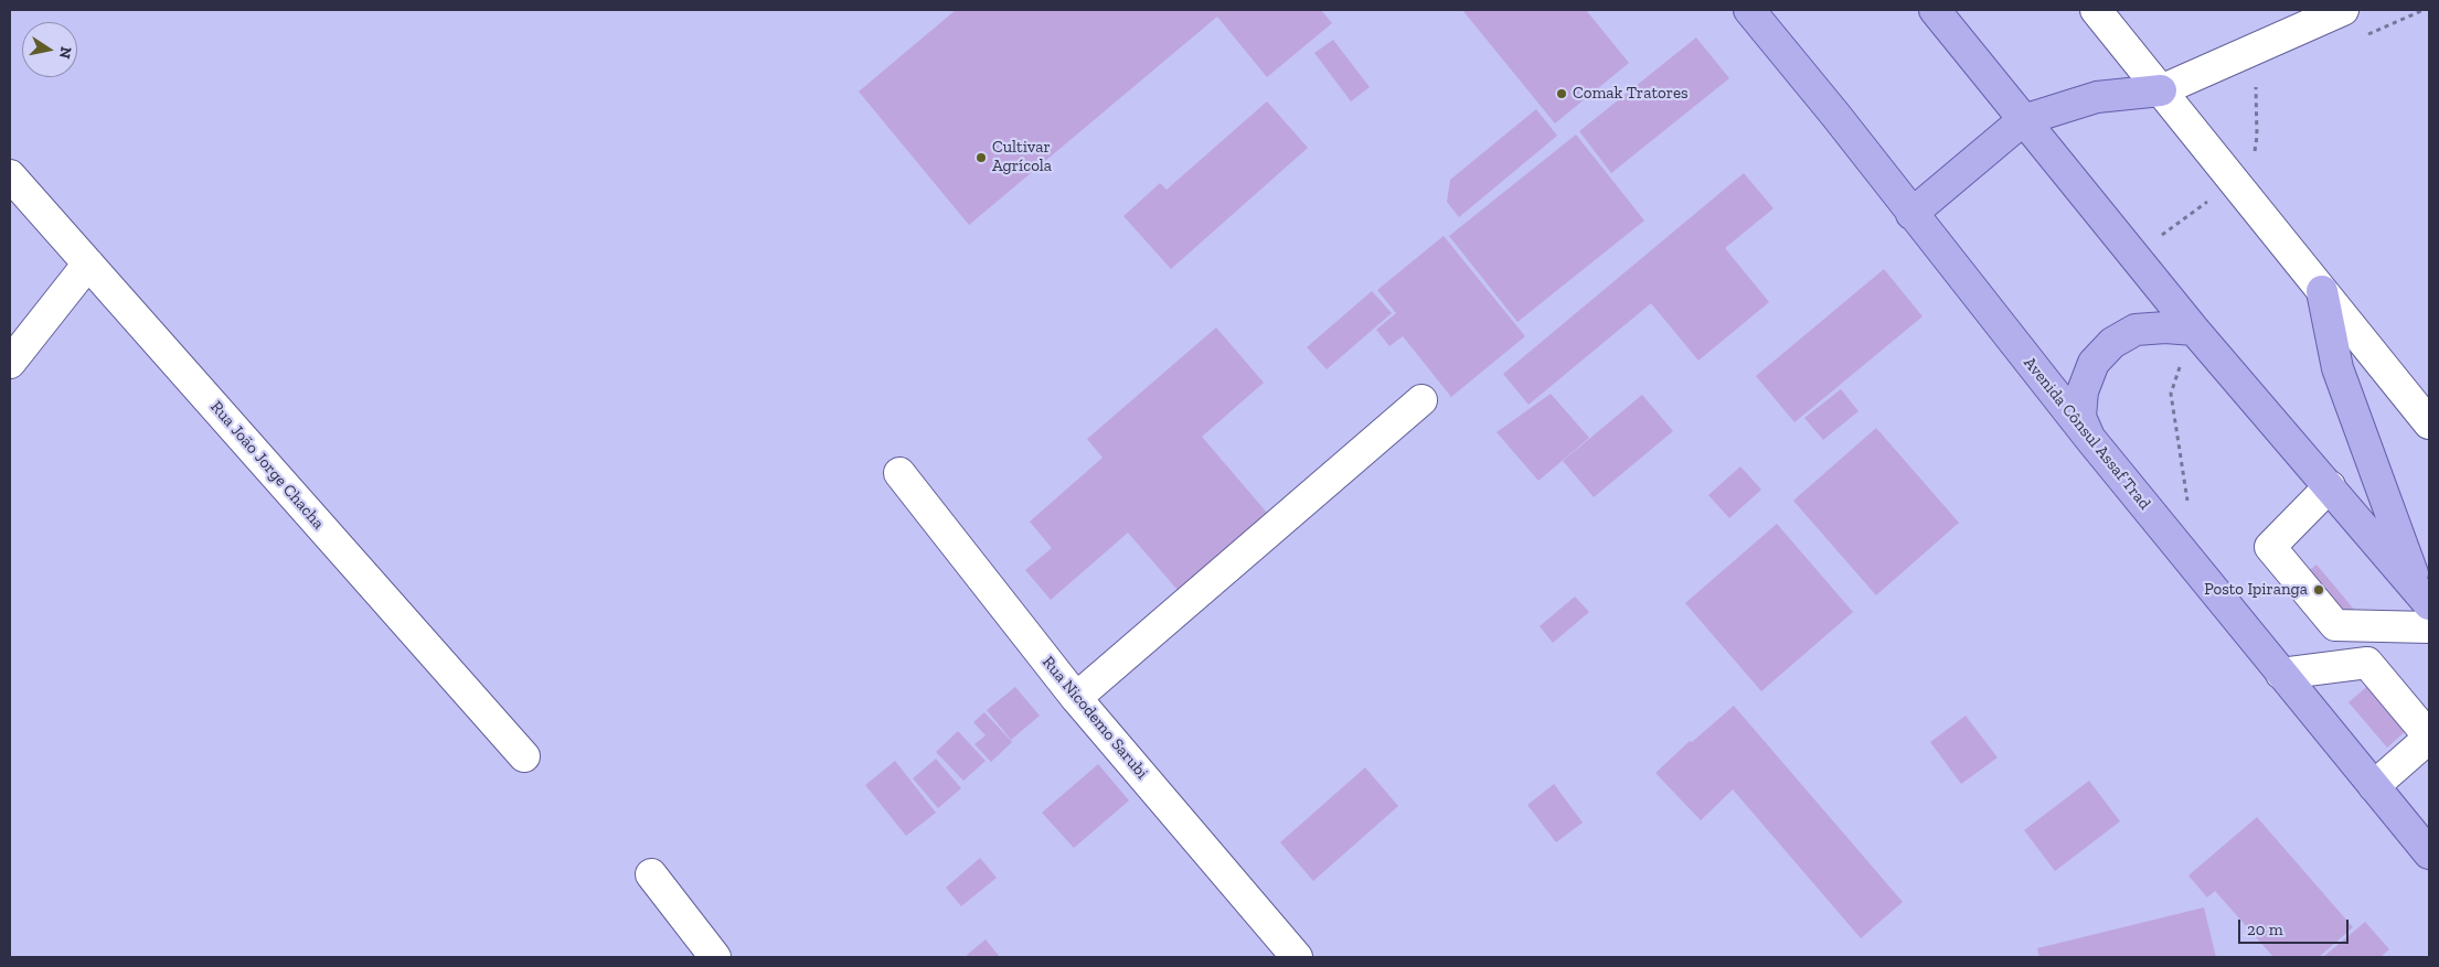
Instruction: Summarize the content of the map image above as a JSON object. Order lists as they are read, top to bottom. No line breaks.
{"streets":{"main road":["Avenida Cônsul Assaf Trad"],"street":["Rua João Jorge Chacha","Rua Nicodemo Sarubi"]},"places":["Comak Tratores","Cultivar Agrícola","Posto Ipiranga"],"scale_bar":"20 m","north":"right"}
